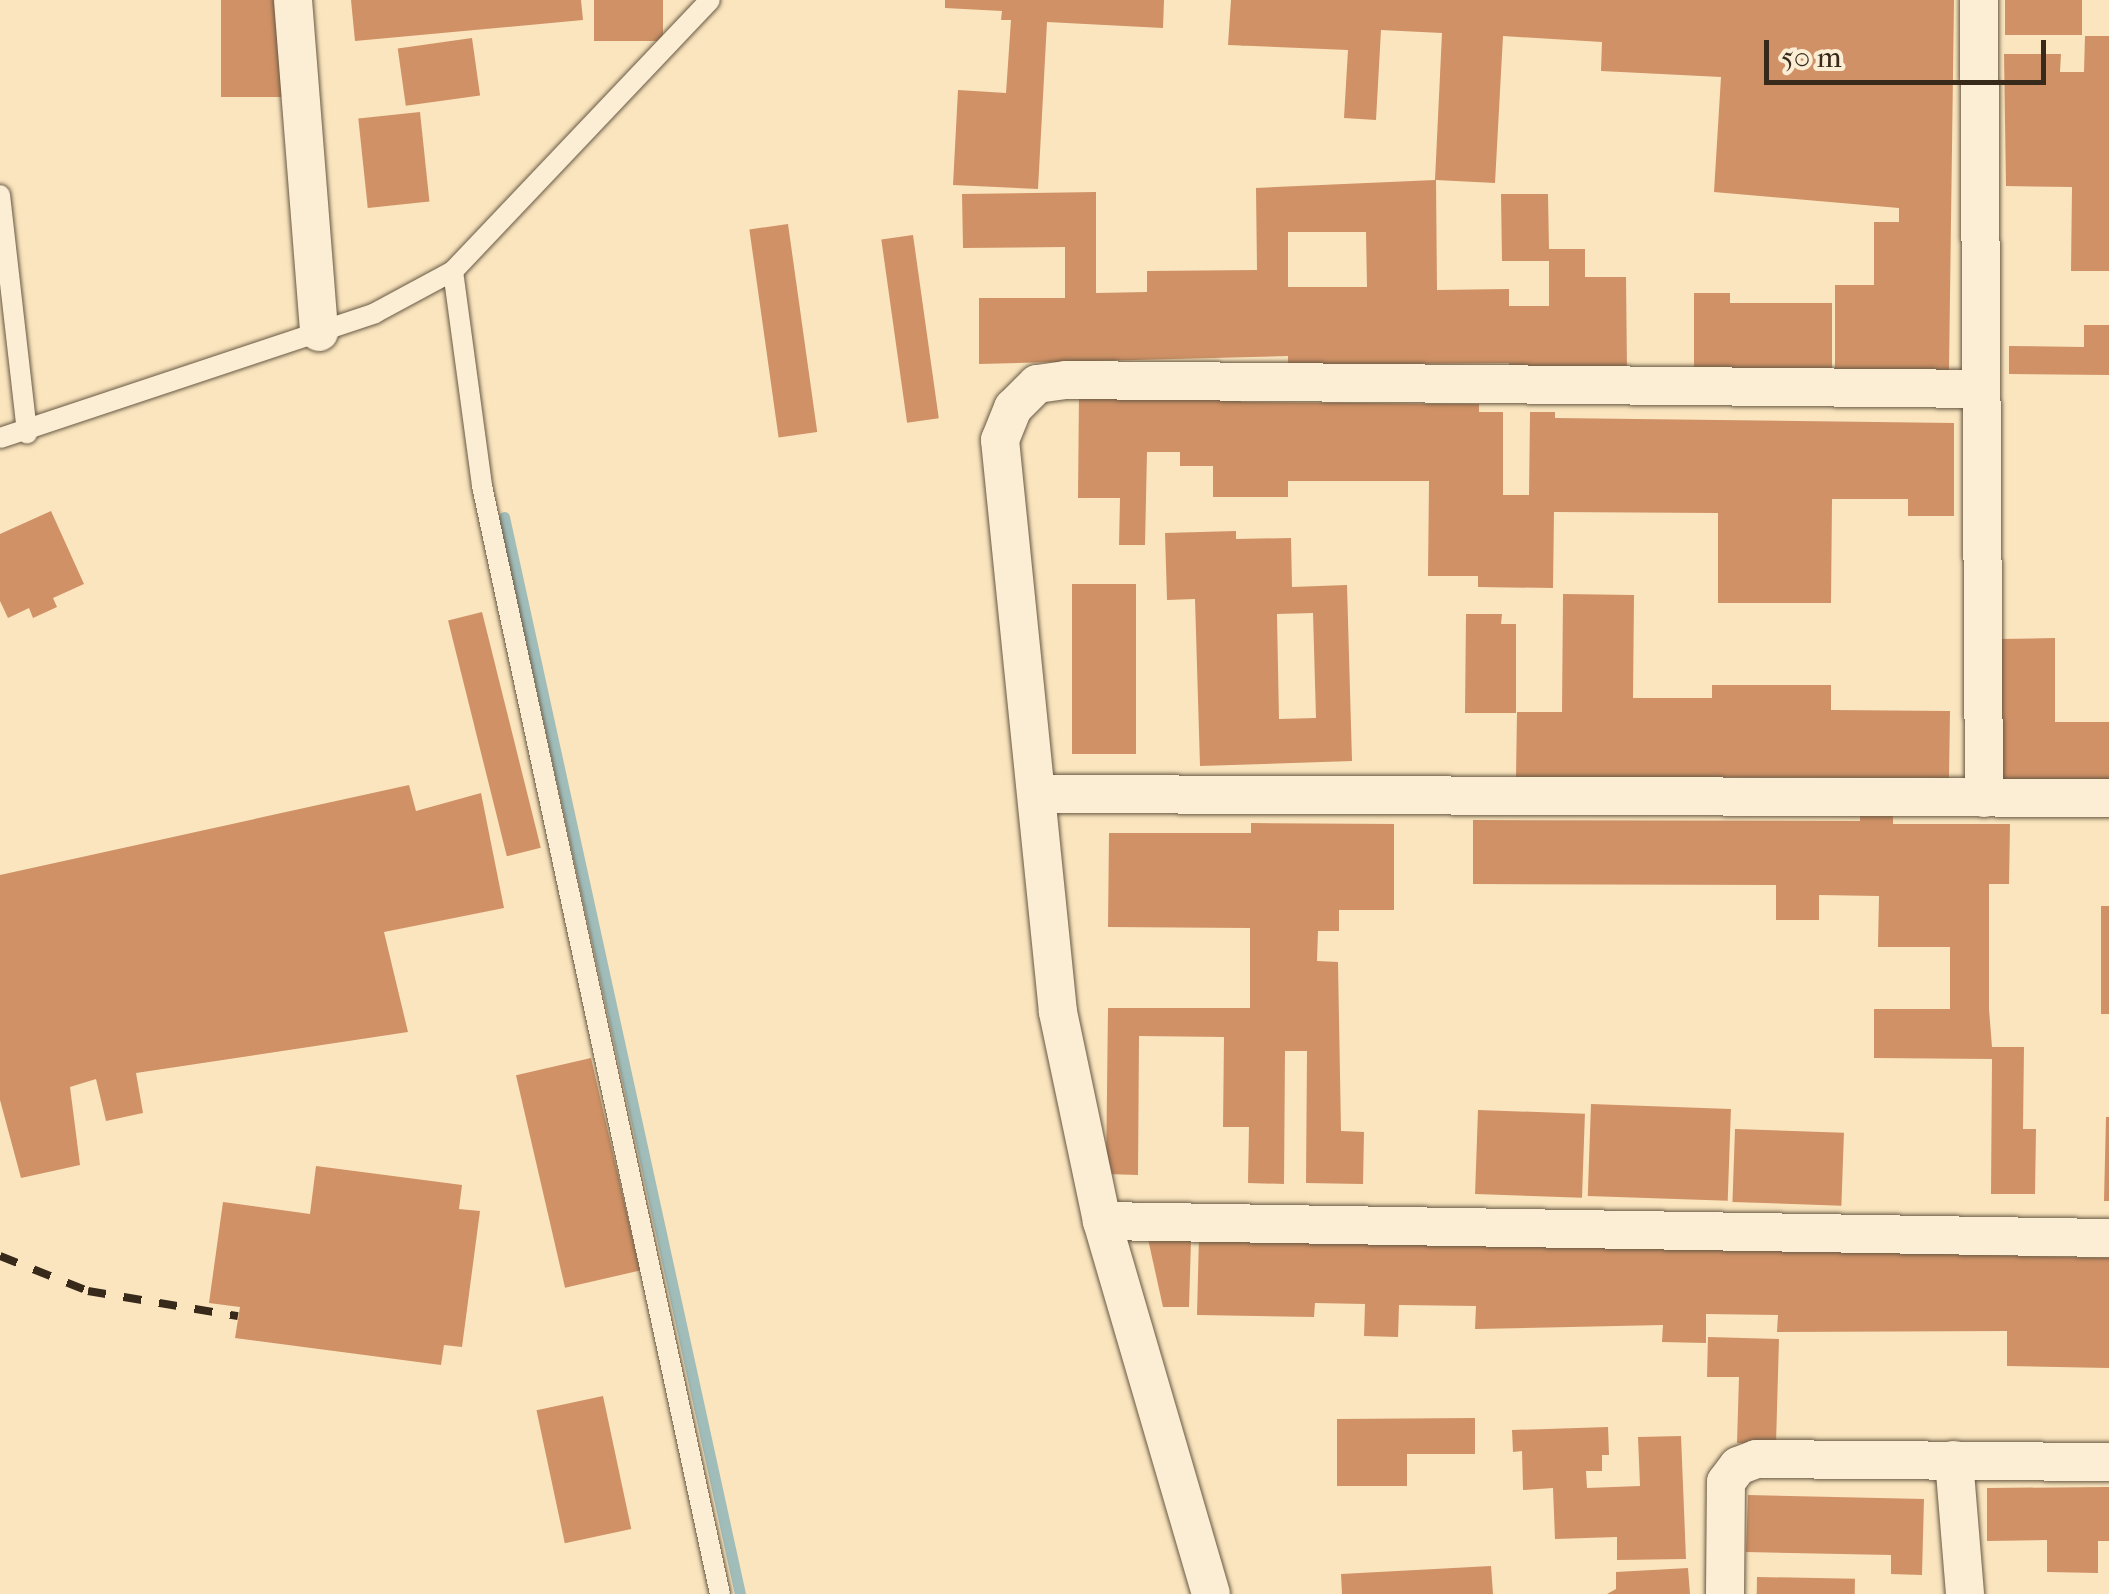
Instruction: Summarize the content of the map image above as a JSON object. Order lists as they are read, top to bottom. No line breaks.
{"scale_bar":"50 m"}
